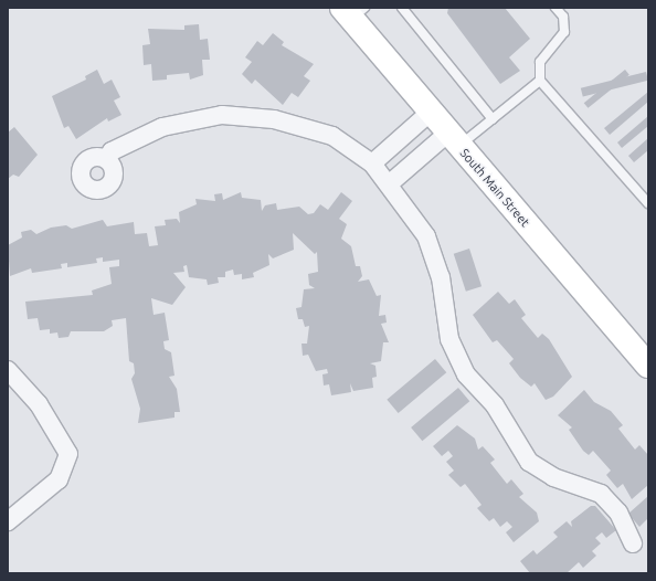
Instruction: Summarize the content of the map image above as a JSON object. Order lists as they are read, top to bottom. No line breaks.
{"streets":{"highway":["South Main Street"]}}
